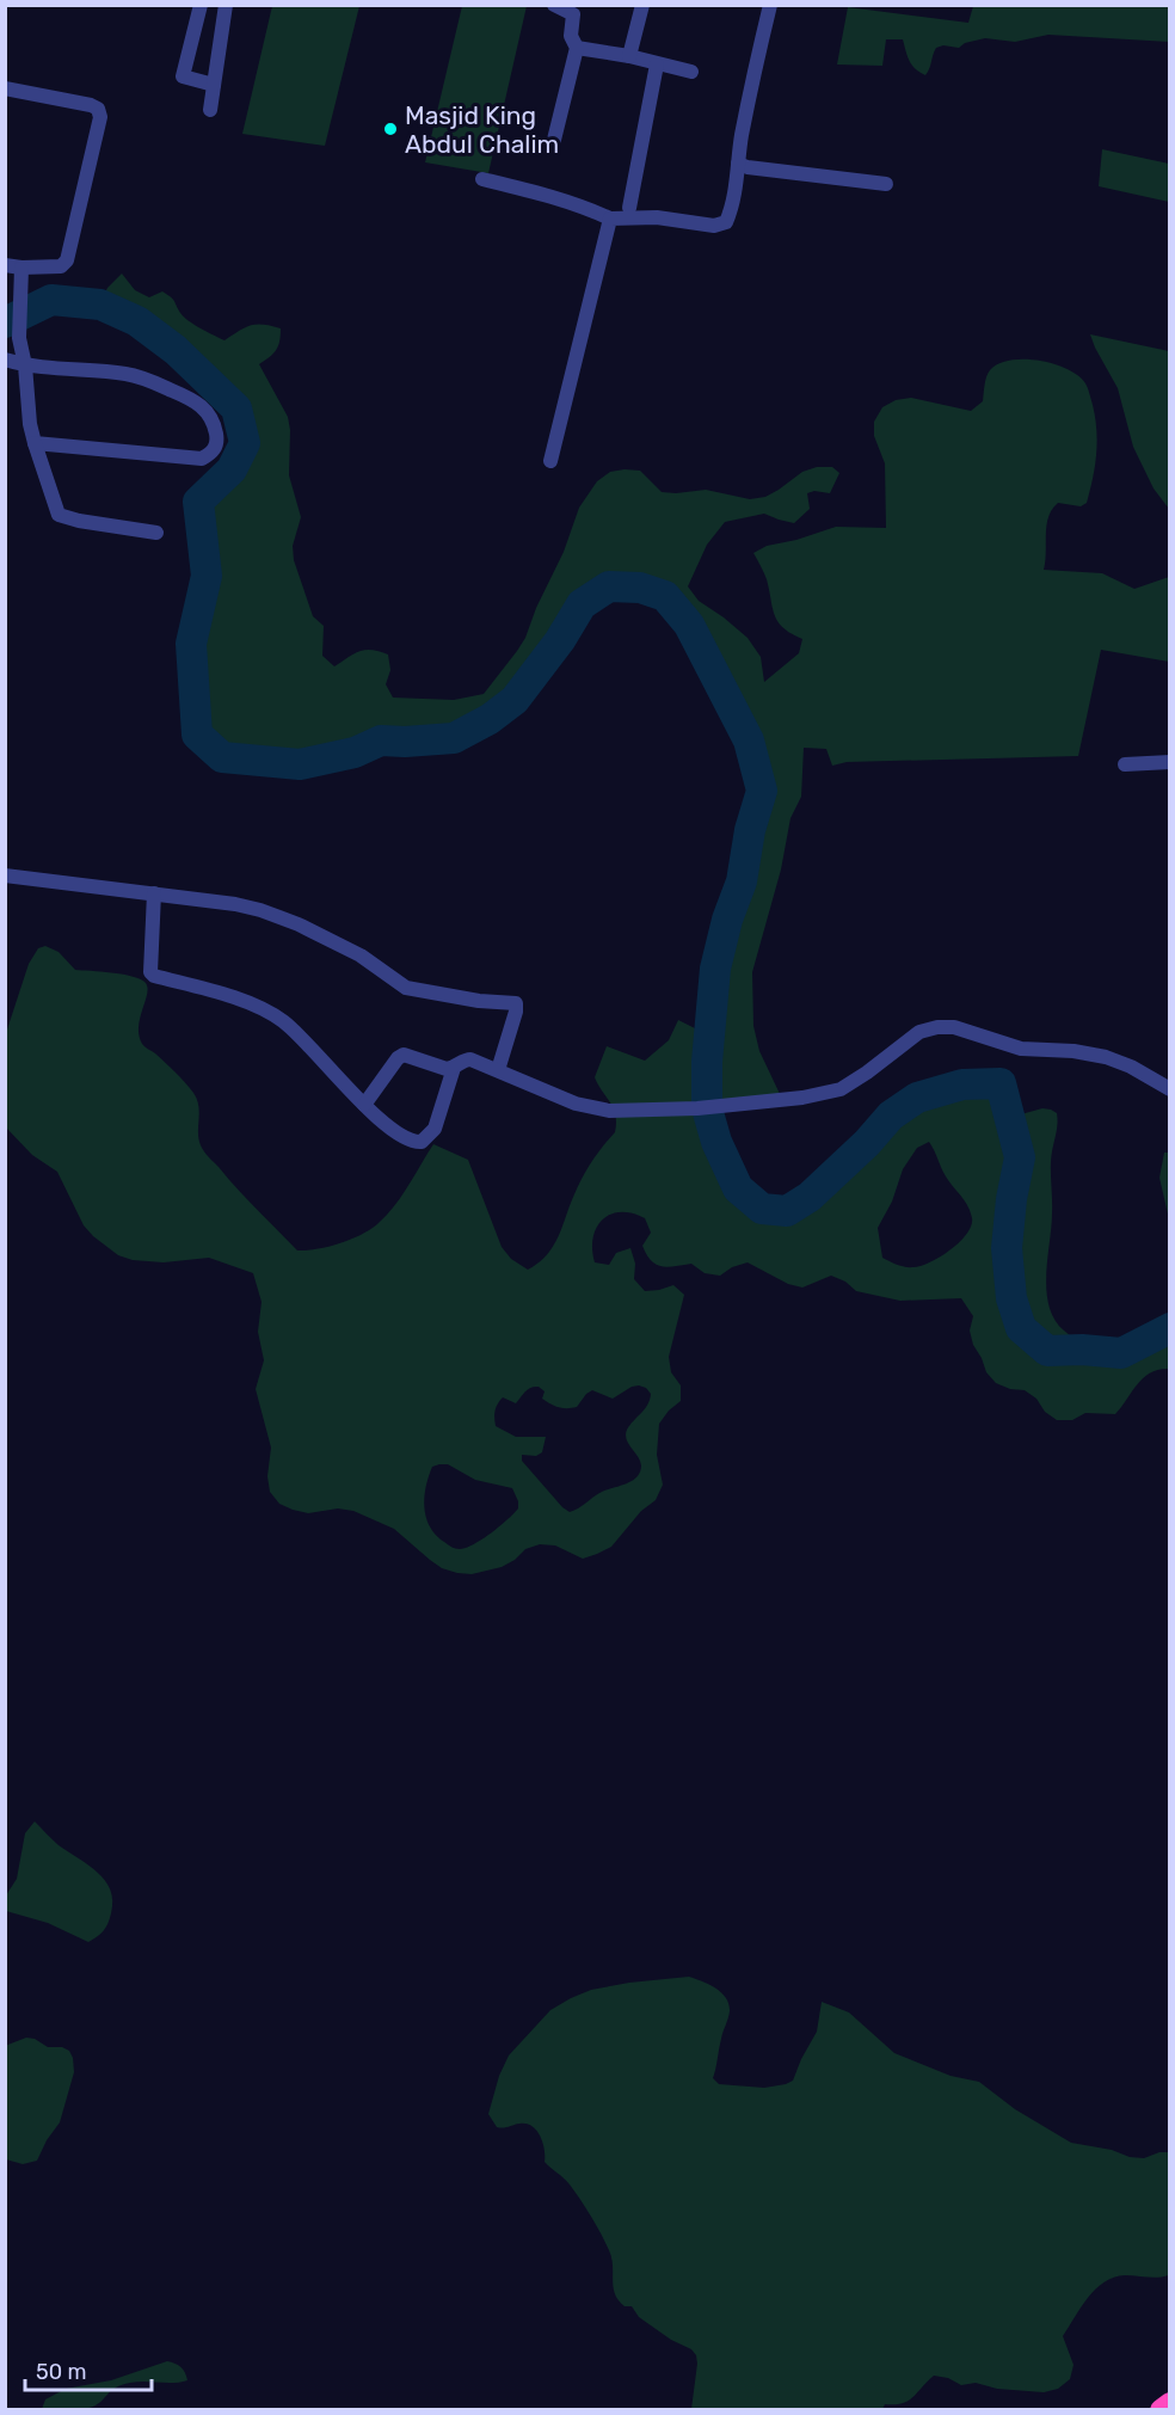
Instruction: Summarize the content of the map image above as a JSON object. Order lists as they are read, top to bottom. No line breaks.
{"places":["Masjid King Abdul Chalim"],"scale_bar":"50 m"}
